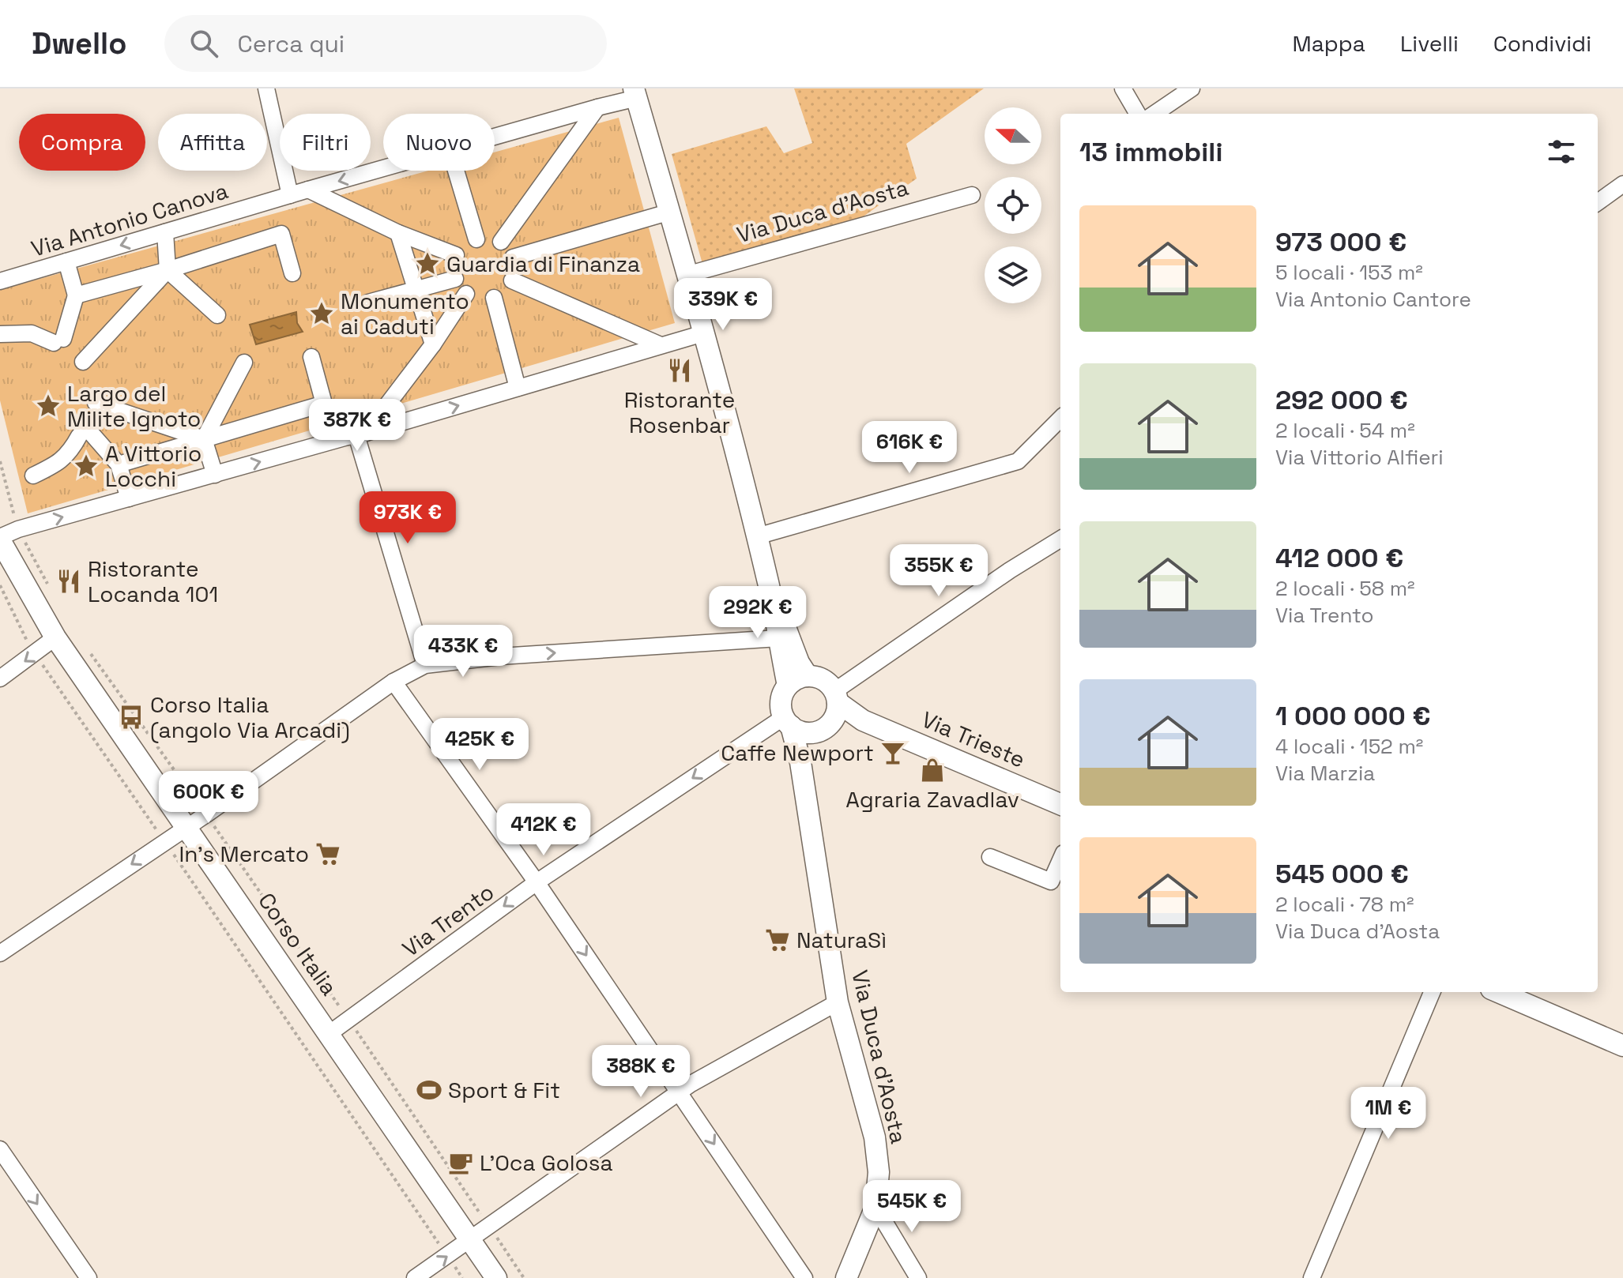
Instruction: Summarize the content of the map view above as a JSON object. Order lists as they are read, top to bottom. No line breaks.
{"streets":{"main road":["Via Duca d'Aosta","Via Trieste","Corso Italia"],"street":["Via Antonio Canova","Via Trento"]},"crossings":[["Via Duca d'Aosta","Via Antonio Canova"],["Via Duca d'Aosta","Via Trieste"],["Via Duca d'Aosta","Via Trento"],["Via Trieste","Via Trento"],["Via Trento","Corso Italia"]],"one_way":["Via Trento"],"places":{"place":["Guardia di Finanza","Monumento ai Caduti","Largo del Milite Ignoto","A Vittorio Locchi"],"restaurant":["Ristorante Rosenbar","Ristorante Locanda 101"],"bus stop":["Corso Italia (angolo Via Arcadi)"],"bar":["Caffe Newport"],"shop":["Agraria Zavadlav"],"supermarket":["In's Mercato","NaturaSì"],"sports":["Sport & Fit"],"cafe":["L'Oca Golosa"]},"north":"left","page":{"header":"Dwello","search":"Cerca qui","nav":["Mappa","Livelli","Condividi"],"chip":["Compra","Affitta","Filtri","Nuovo"],"heading":"13 immobili","list":[{"name":"973 000 €","note":"5 locali · 153 m² · Via Antonio Cantore"},{"name":"292 000 €","note":"2 locali · 54 m² · Via Vittorio Alfieri"},{"name":"412 000 €","note":"2 locali · 58 m² · Via Trento"},{"name":"1 000 000 €","note":"4 locali · 152 m² · Via Marzia"},{"name":"545 000 €","note":"2 locali · 78 m² · Via Duca d'Aosta"}],"price":["339K €","387K €","616K €","973K €","355K €","292K €","433K €","425K €","600K €","412K €","388K €","1M €","545K €"]}}
